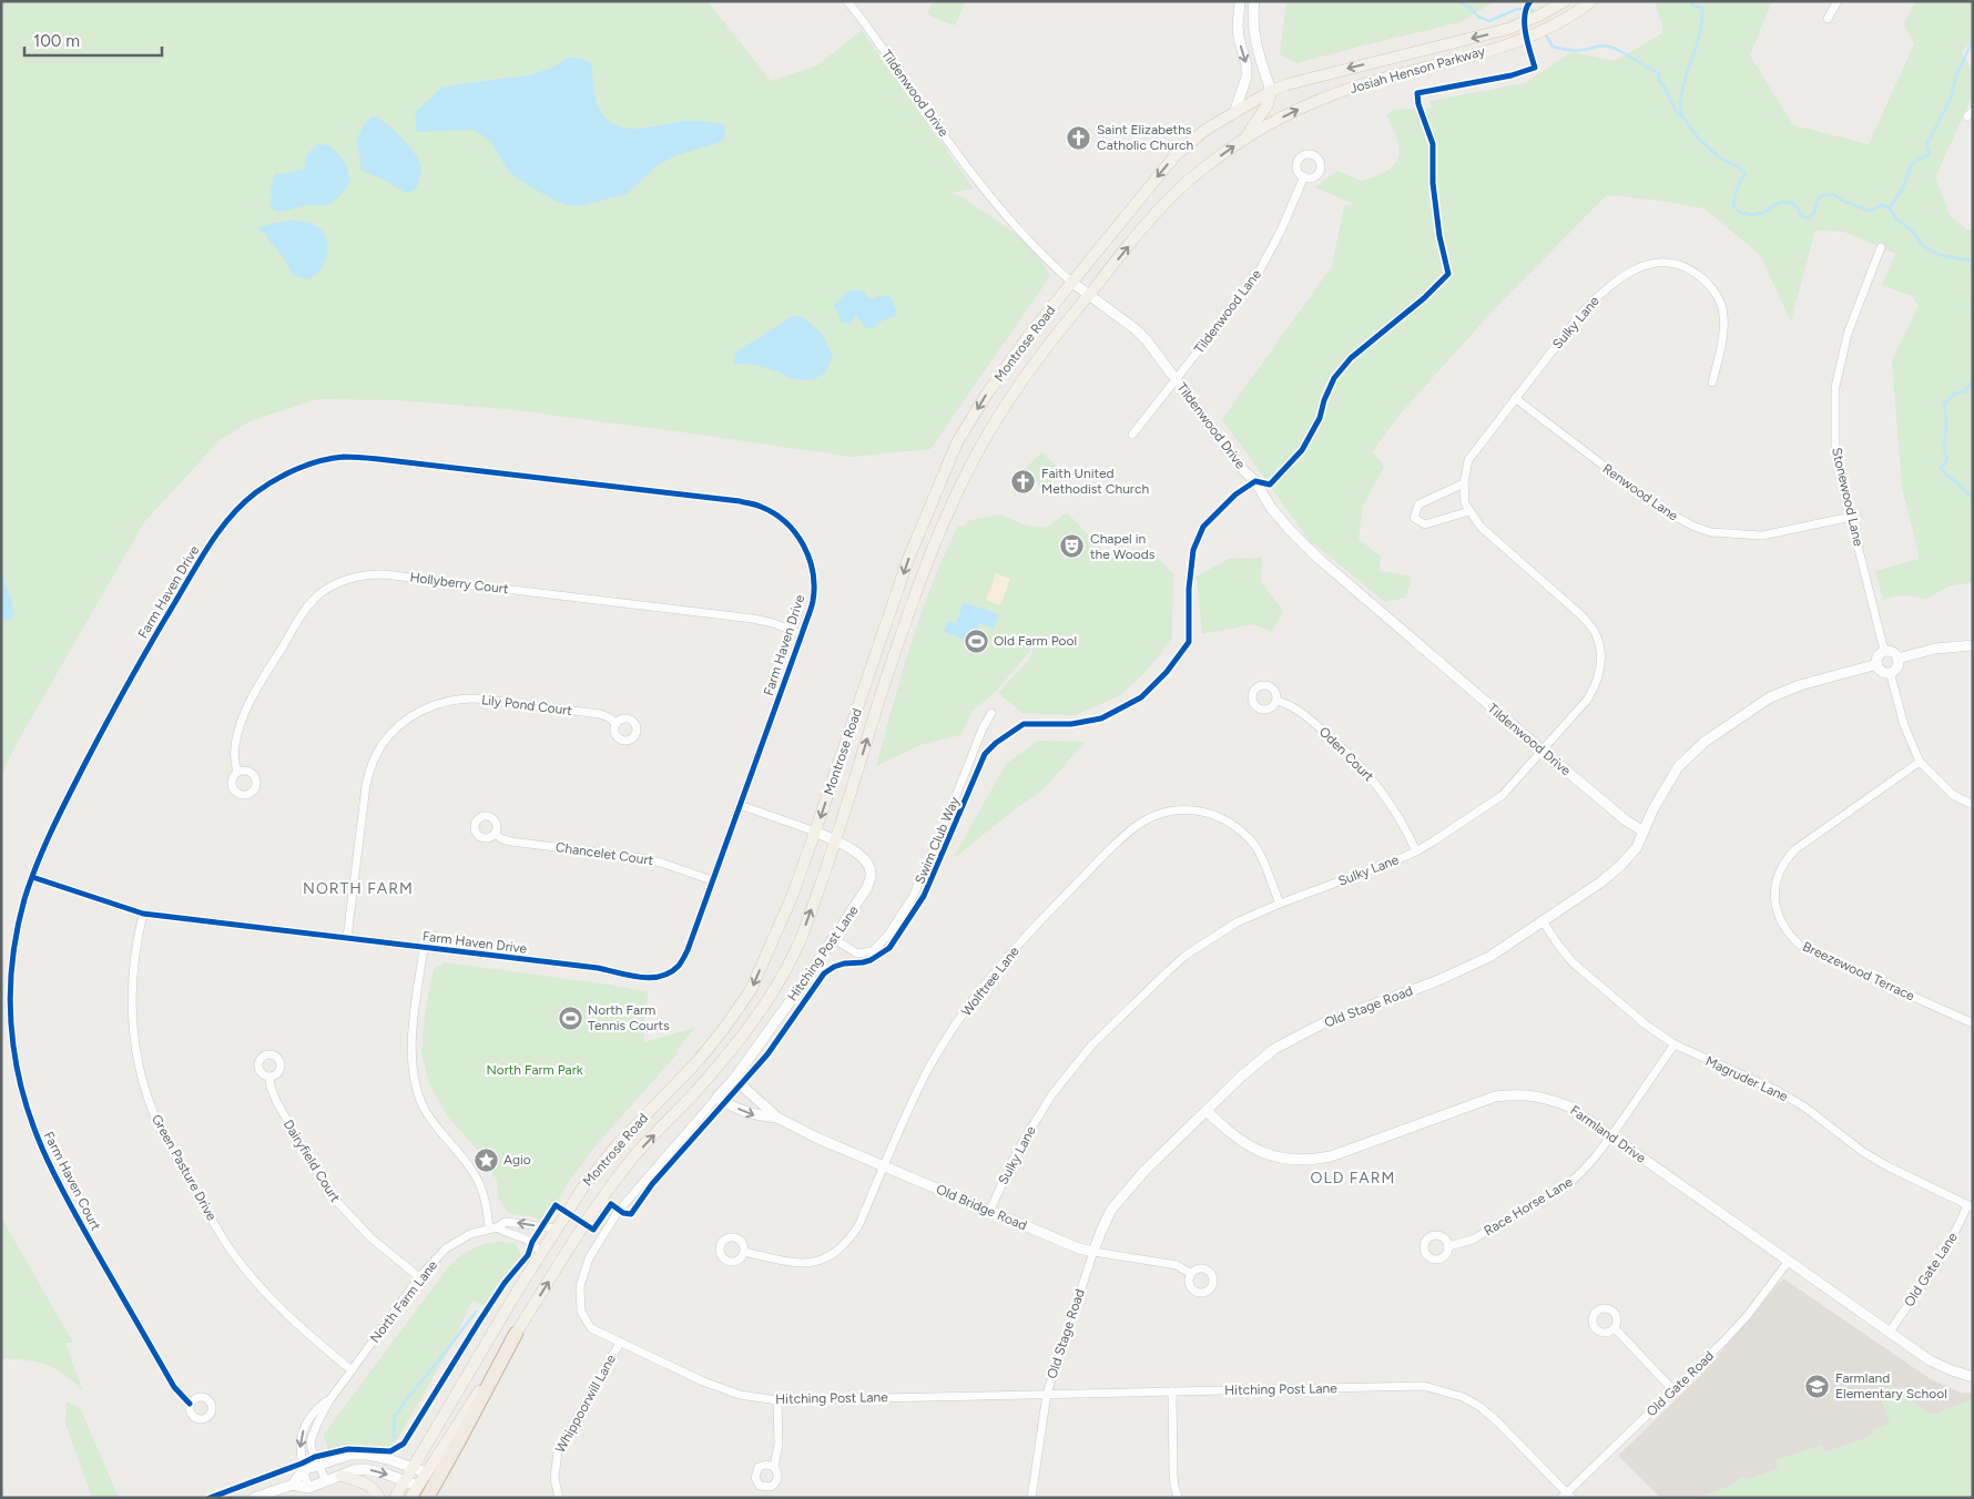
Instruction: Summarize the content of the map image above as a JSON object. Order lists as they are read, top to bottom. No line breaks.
{"streets":{"main road":["Josiah Henson Parkway","Montrose Road"],"street":["Tildenwood Drive","Tildenwood Lane","Sulky Lane","Renwood Lane","Stonewood Lane","Hollyberry Court","Farm Haven Drive","Lily Pond Court","Oden Court","Swim Club Way","Chancelet Court","Hitching Post Lane","Breezewood Terrace","Wolftree Lane","Old Stage Road","Magruder Lane","Farmland Drive","Dairyfield Court","Green Pasture Drive","Farm Haven Court","Race Horse Lane","Old Bridge Road","Old Gate Lane","North Farm Lane","Old Gate Road","Whippoorwill Lane"]},"crossings":[["Josiah Henson Parkway","Montrose Road"],["Tildenwood Drive","Tildenwood Lane"],["Tildenwood Drive","Sulky Lane"],["Tildenwood Drive","Montrose Road"],["Tildenwood Drive","Old Stage Road"],["Sulky Lane","Renwood Lane"],["Sulky Lane","Oden Court"],["Sulky Lane","Wolftree Lane"],["Sulky Lane","Old Bridge Road"],["Montrose Road","Hitching Post Lane"],["Montrose Road","North Farm Lane"],["Renwood Lane","Stonewood Lane"],["Stonewood Lane","Old Stage Road"],["Hollyberry Court","Farm Haven Drive"],["Farm Haven Drive","Lily Pond Court"],["Farm Haven Drive","Chancelet Court"],["Farm Haven Drive","Green Pasture Drive"],["Farm Haven Drive","Farm Haven Court"],["Swim Club Way","Hitching Post Lane"],["Hitching Post Lane","Old Stage Road"],["Hitching Post Lane","Old Bridge Road"],["Hitching Post Lane","Old Gate Road"],["Hitching Post Lane","Whippoorwill Lane"],["Wolftree Lane","Old Bridge Road"],["Old Stage Road","Magruder Lane"],["Old Stage Road","Farmland Drive"],["Old Stage Road","Old Bridge Road"],["Magruder Lane","Race Horse Lane"],["Magruder Lane","Old Gate Lane"],["Farmland Drive","Race Horse Lane"],["Farmland Drive","Old Gate Lane"],["Farmland Drive","Old Gate Road"],["Dairyfield Court","North Farm Lane"],["Green Pasture Drive","North Farm Lane"]],"districts":["NORTH FARM","OLD FARM"],"parks":["North Farm Park"],"places":{"church":["Saint Elizabeths Catholic Church","Faith United Methodist Church"],"theatre":["Chapel in the Woods"],"sports":["Old Farm Pool","North Farm Tennis Courts"],"place":["Agio"],"school or university":["Farmland Elementary School"]},"scale_bar":"100 m"}
